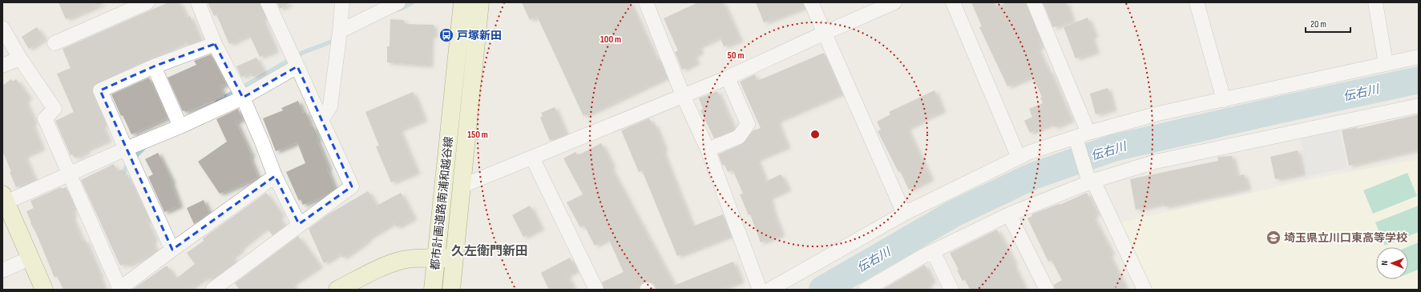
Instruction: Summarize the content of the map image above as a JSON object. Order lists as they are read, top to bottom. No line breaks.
{"streets":{"street":["都市計画道路南浦和越谷線"]},"districts":["久左衛門新田"],"water":["伝右川"],"places":{"bus stop":["戸塚新田"],"school or university":["埼玉県立川口東高等学校"]},"scale_bar":"20 m","north":"left","rings":["100 m","50 m","150 m"]}
